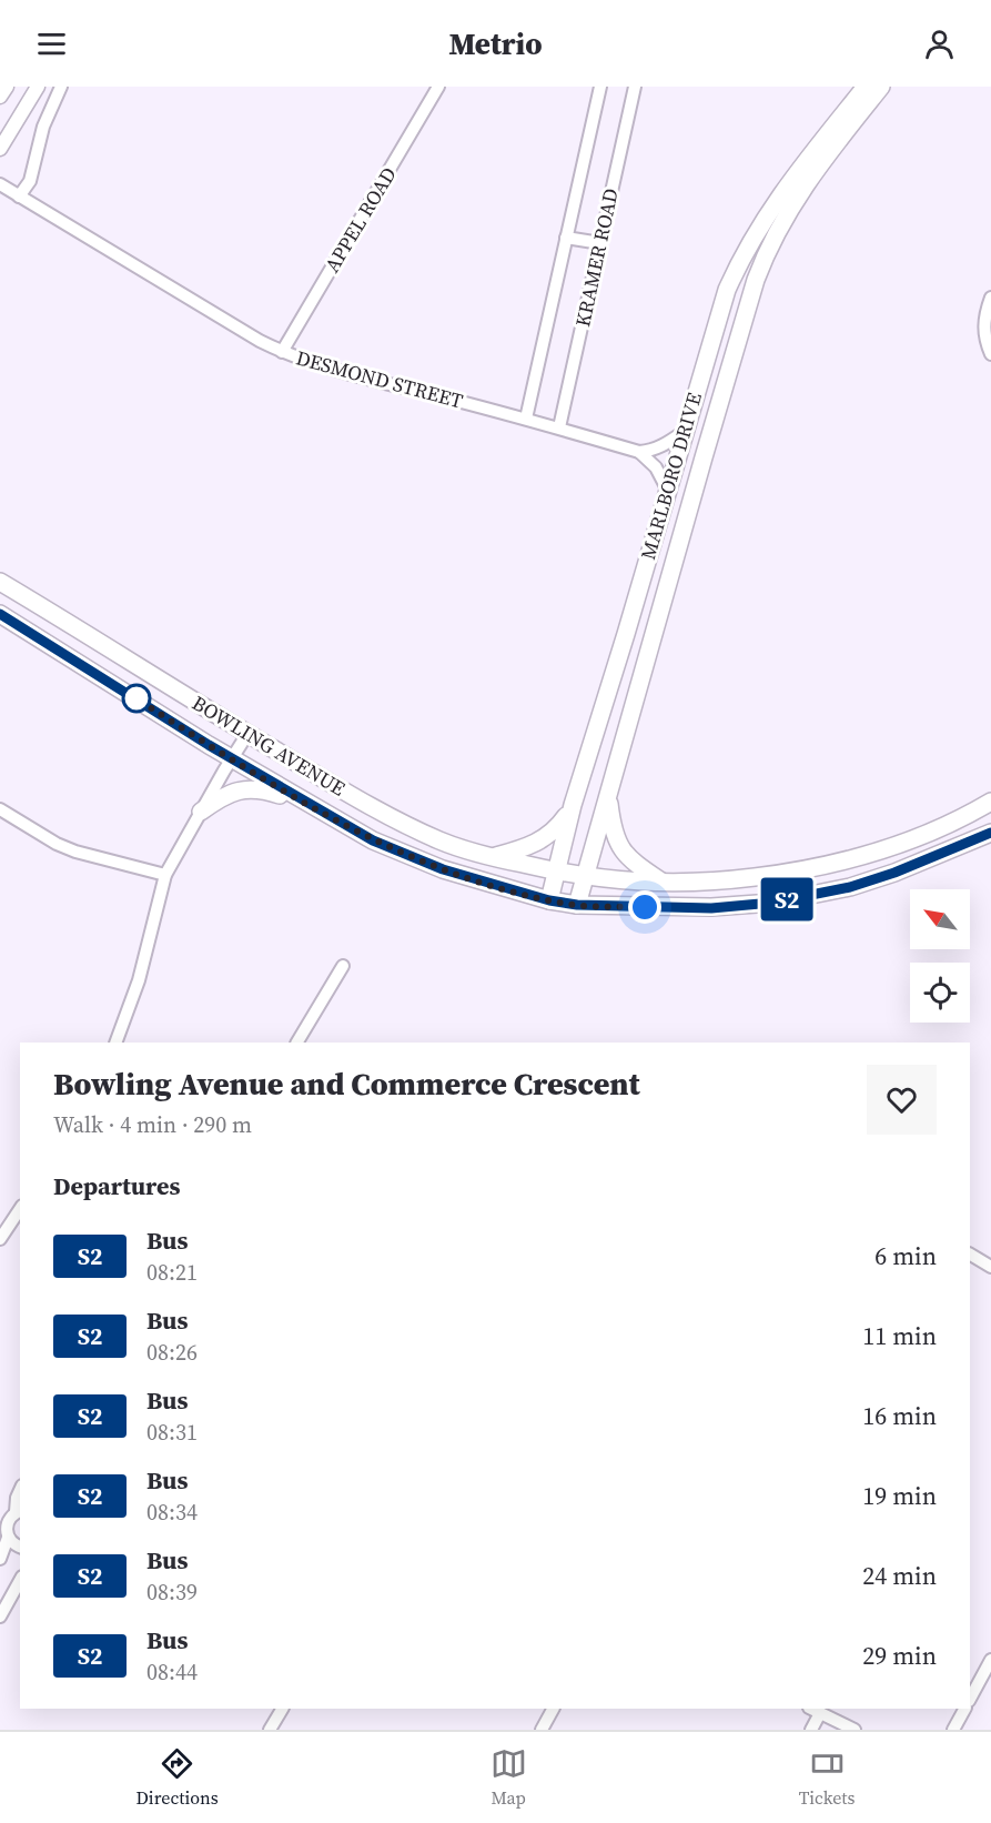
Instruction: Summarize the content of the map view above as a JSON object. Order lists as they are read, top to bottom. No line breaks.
{"streets":{"main road":["MARLBORO DRIVE","BOWLING AVENUE"],"street":["APPEL ROAD","KRAMER ROAD","DESMOND STREET"]},"crossings":[["APPEL ROAD","DESMOND STREET"],["KRAMER ROAD","DESMOND STREET"],["MARLBORO DRIVE","BOWLING AVENUE"]],"lines":["bus line S2"],"north":"top left","page":{"header":"Metrio","on_map":"S2","heading":[["Bowling Avenue and Commerce Crescent","Walk · 4 min · 290 m"],"Departures"],"list":[{"mark":"S2","name":"Bus","note":"08:21","value":"6 min"},{"mark":"S2","name":"Bus","note":"08:26","value":"11 min"},{"mark":"S2","name":"Bus","note":"08:31","value":"16 min"},{"mark":"S2","name":"Bus","note":"08:34","value":"19 min"},{"mark":"S2","name":"Bus","note":"08:39","value":"24 min"},{"mark":"S2","name":"Bus","note":"08:44","value":"29 min"}],"tabs":["Directions","Map","Tickets"]}}
